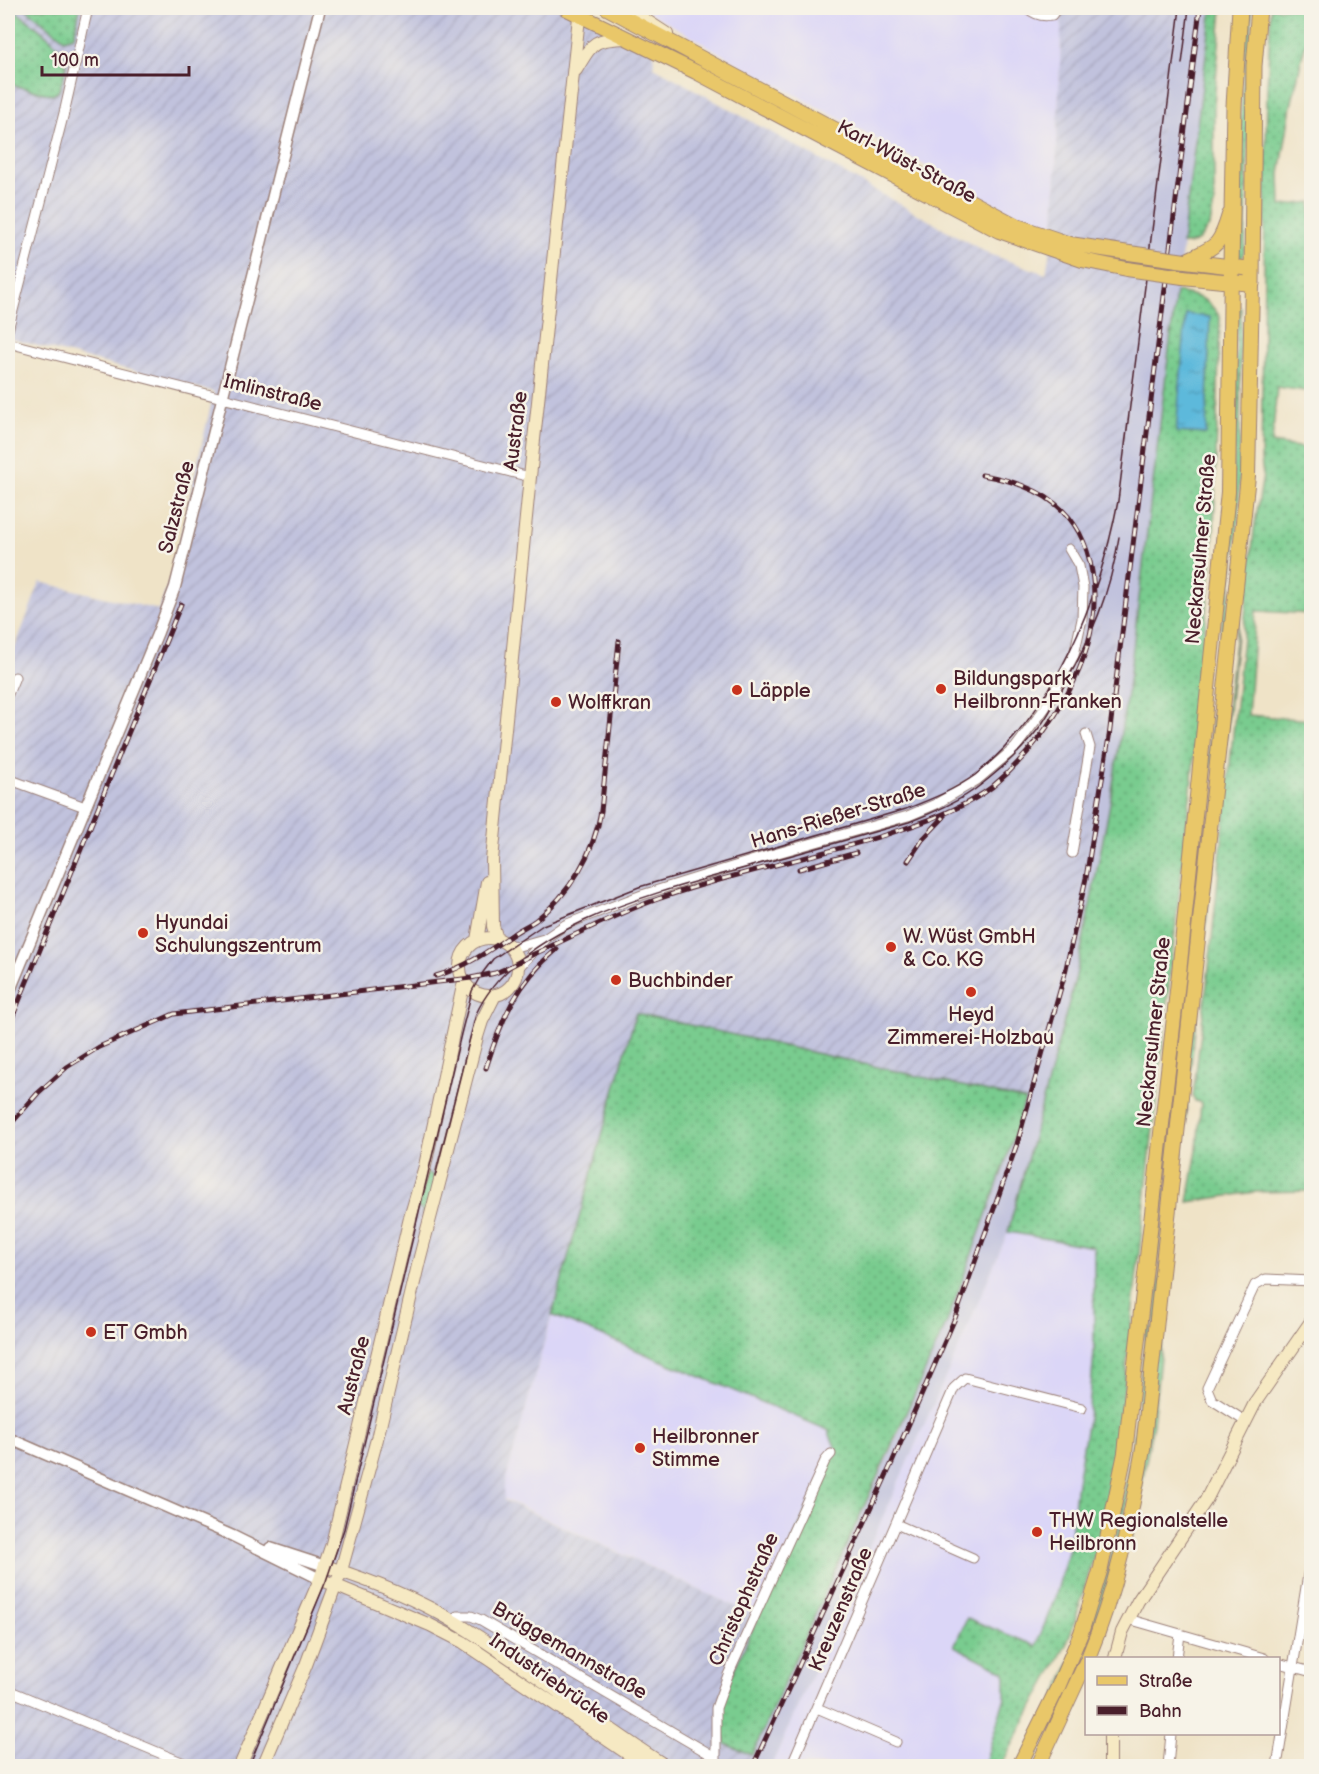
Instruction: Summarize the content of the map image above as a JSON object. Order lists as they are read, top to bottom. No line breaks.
{"streets":{"main road":["Karl-Wüst-Straße","Austraße","Neckarsulmer Straße","Brüggemannstraße","Industriebrücke"],"street":["Imlinstraße","Salzstraße","Hans-Rießer-Straße","Christophstraße","Kreuzenstraße"]},"crossings":[["Karl-Wüst-Straße","Austraße"],["Karl-Wüst-Straße","Neckarsulmer Straße"],["Imlinstraße","Austraße"],["Imlinstraße","Salzstraße"],["Austraße","Hans-Rießer-Straße"],["Austraße","Brüggemannstraße"],["Christophstraße","Brüggemannstraße"],["Brüggemannstraße","Industriebrücke"]],"places":["Bildungspark Heilbronn-Franken","Läpple","Wolffkran","Hyundai Schulungszentrum","W. Wüst GmbH & Co. KG","Buchbinder","Heyd Zimmerei-Holzbau","ET Gmbh","Heilbronner Stimme","THW Regionalstelle Heilbronn"],"legend":["Straße","Bahn"],"scale_bar":"100 m"}
